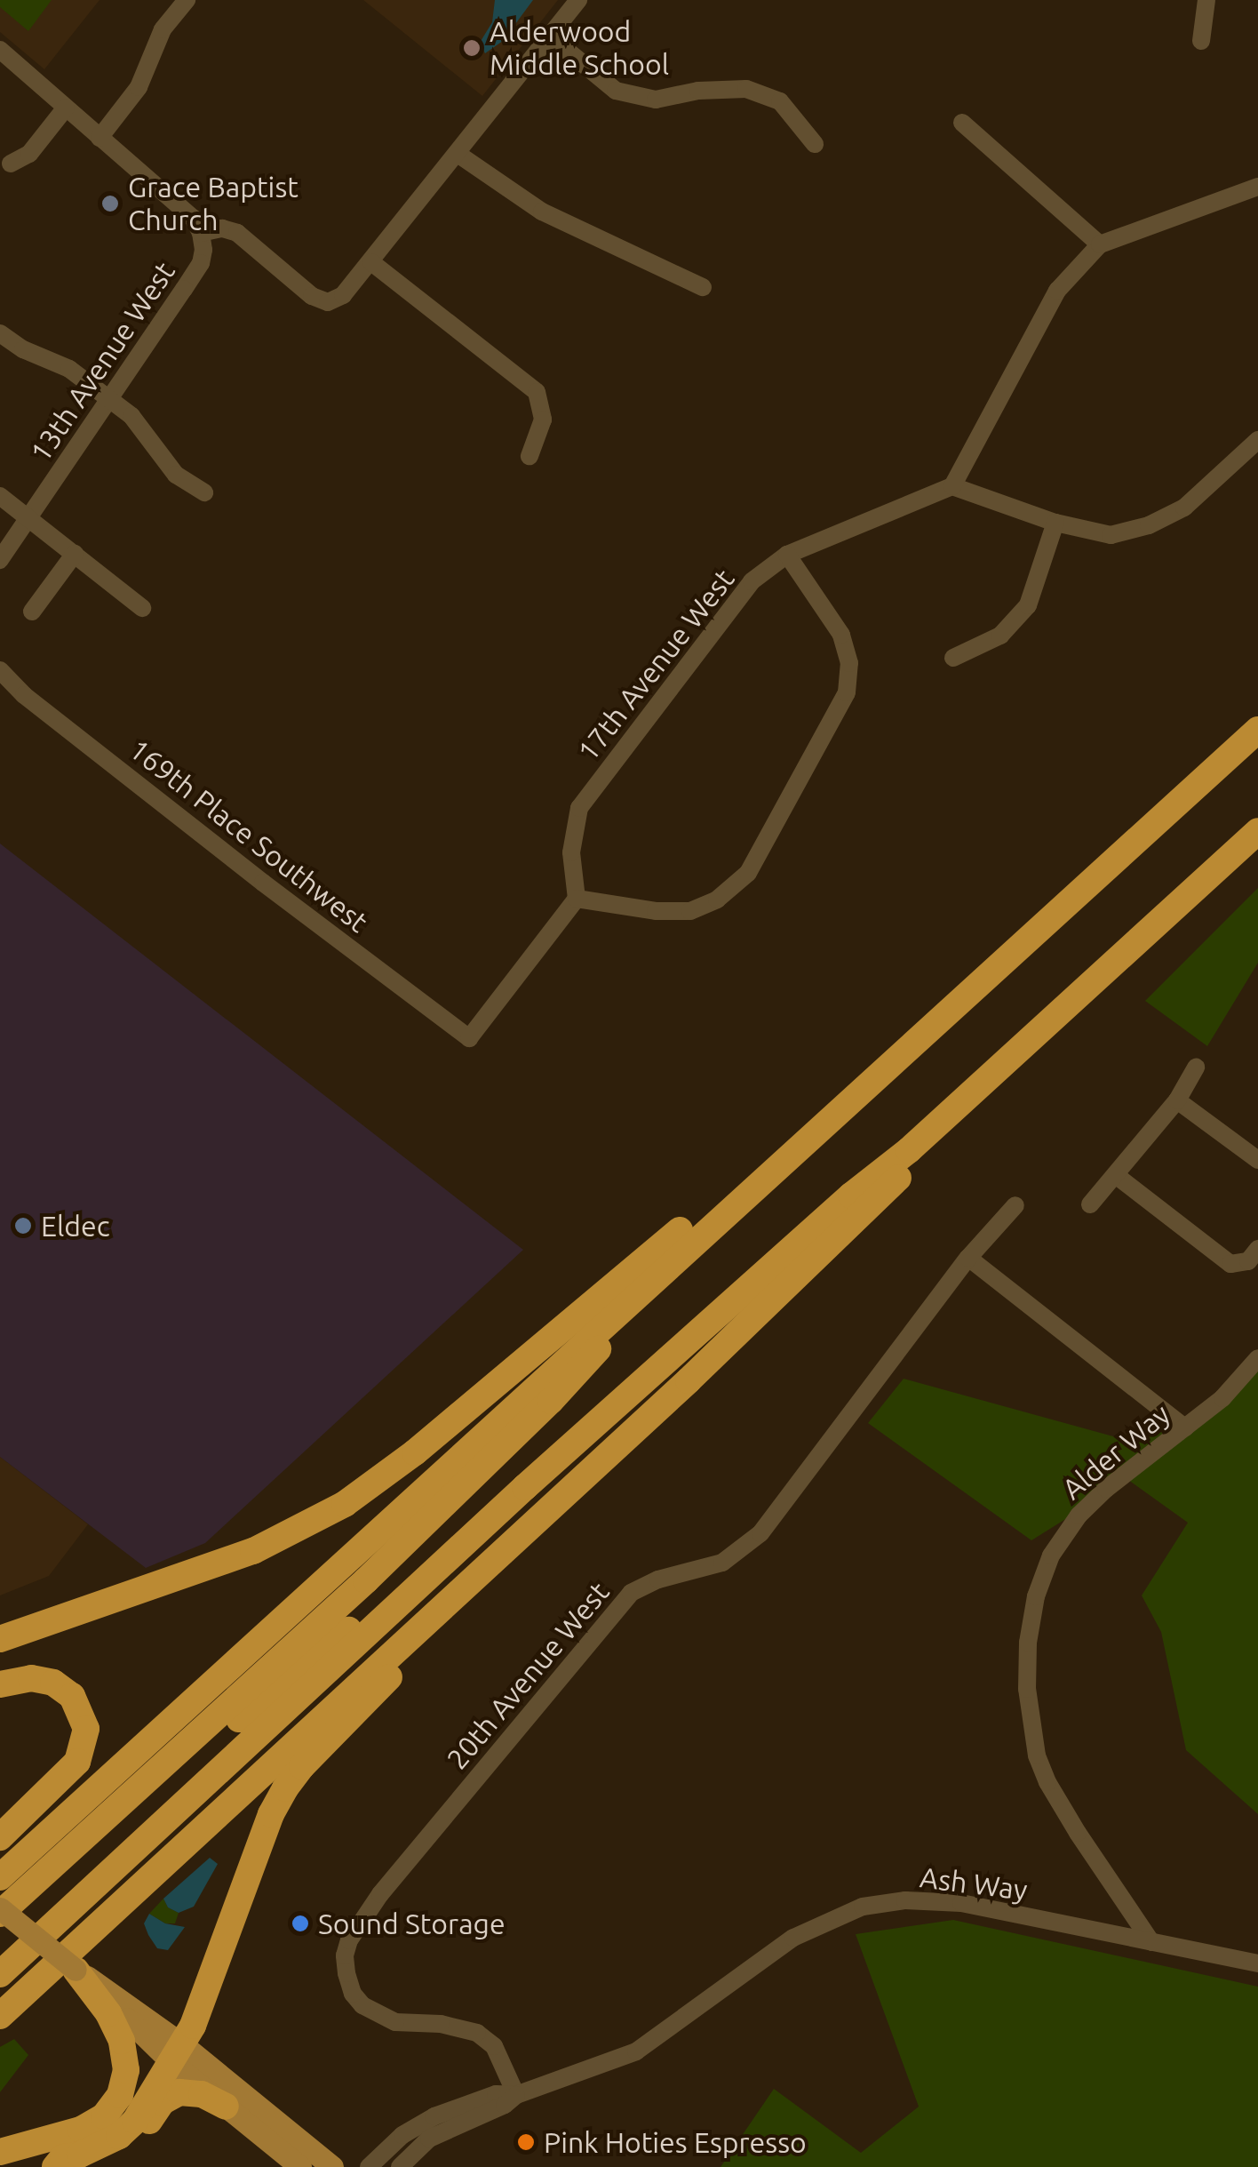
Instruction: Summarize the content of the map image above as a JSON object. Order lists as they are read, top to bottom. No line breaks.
{"streets":{"street":["13th Avenue West","17th Avenue West","169th Place Southwest","Alder Way","20th Avenue West","Ash Way"]},"crossings":[["17th Avenue West","169th Place Southwest"],["Alder Way","Ash Way"],["20th Avenue West","Ash Way"]],"places":["Alderwood Middle School","Grace Baptist Church","Eldec","Sound Storage","Pink Hoties Espresso"]}
